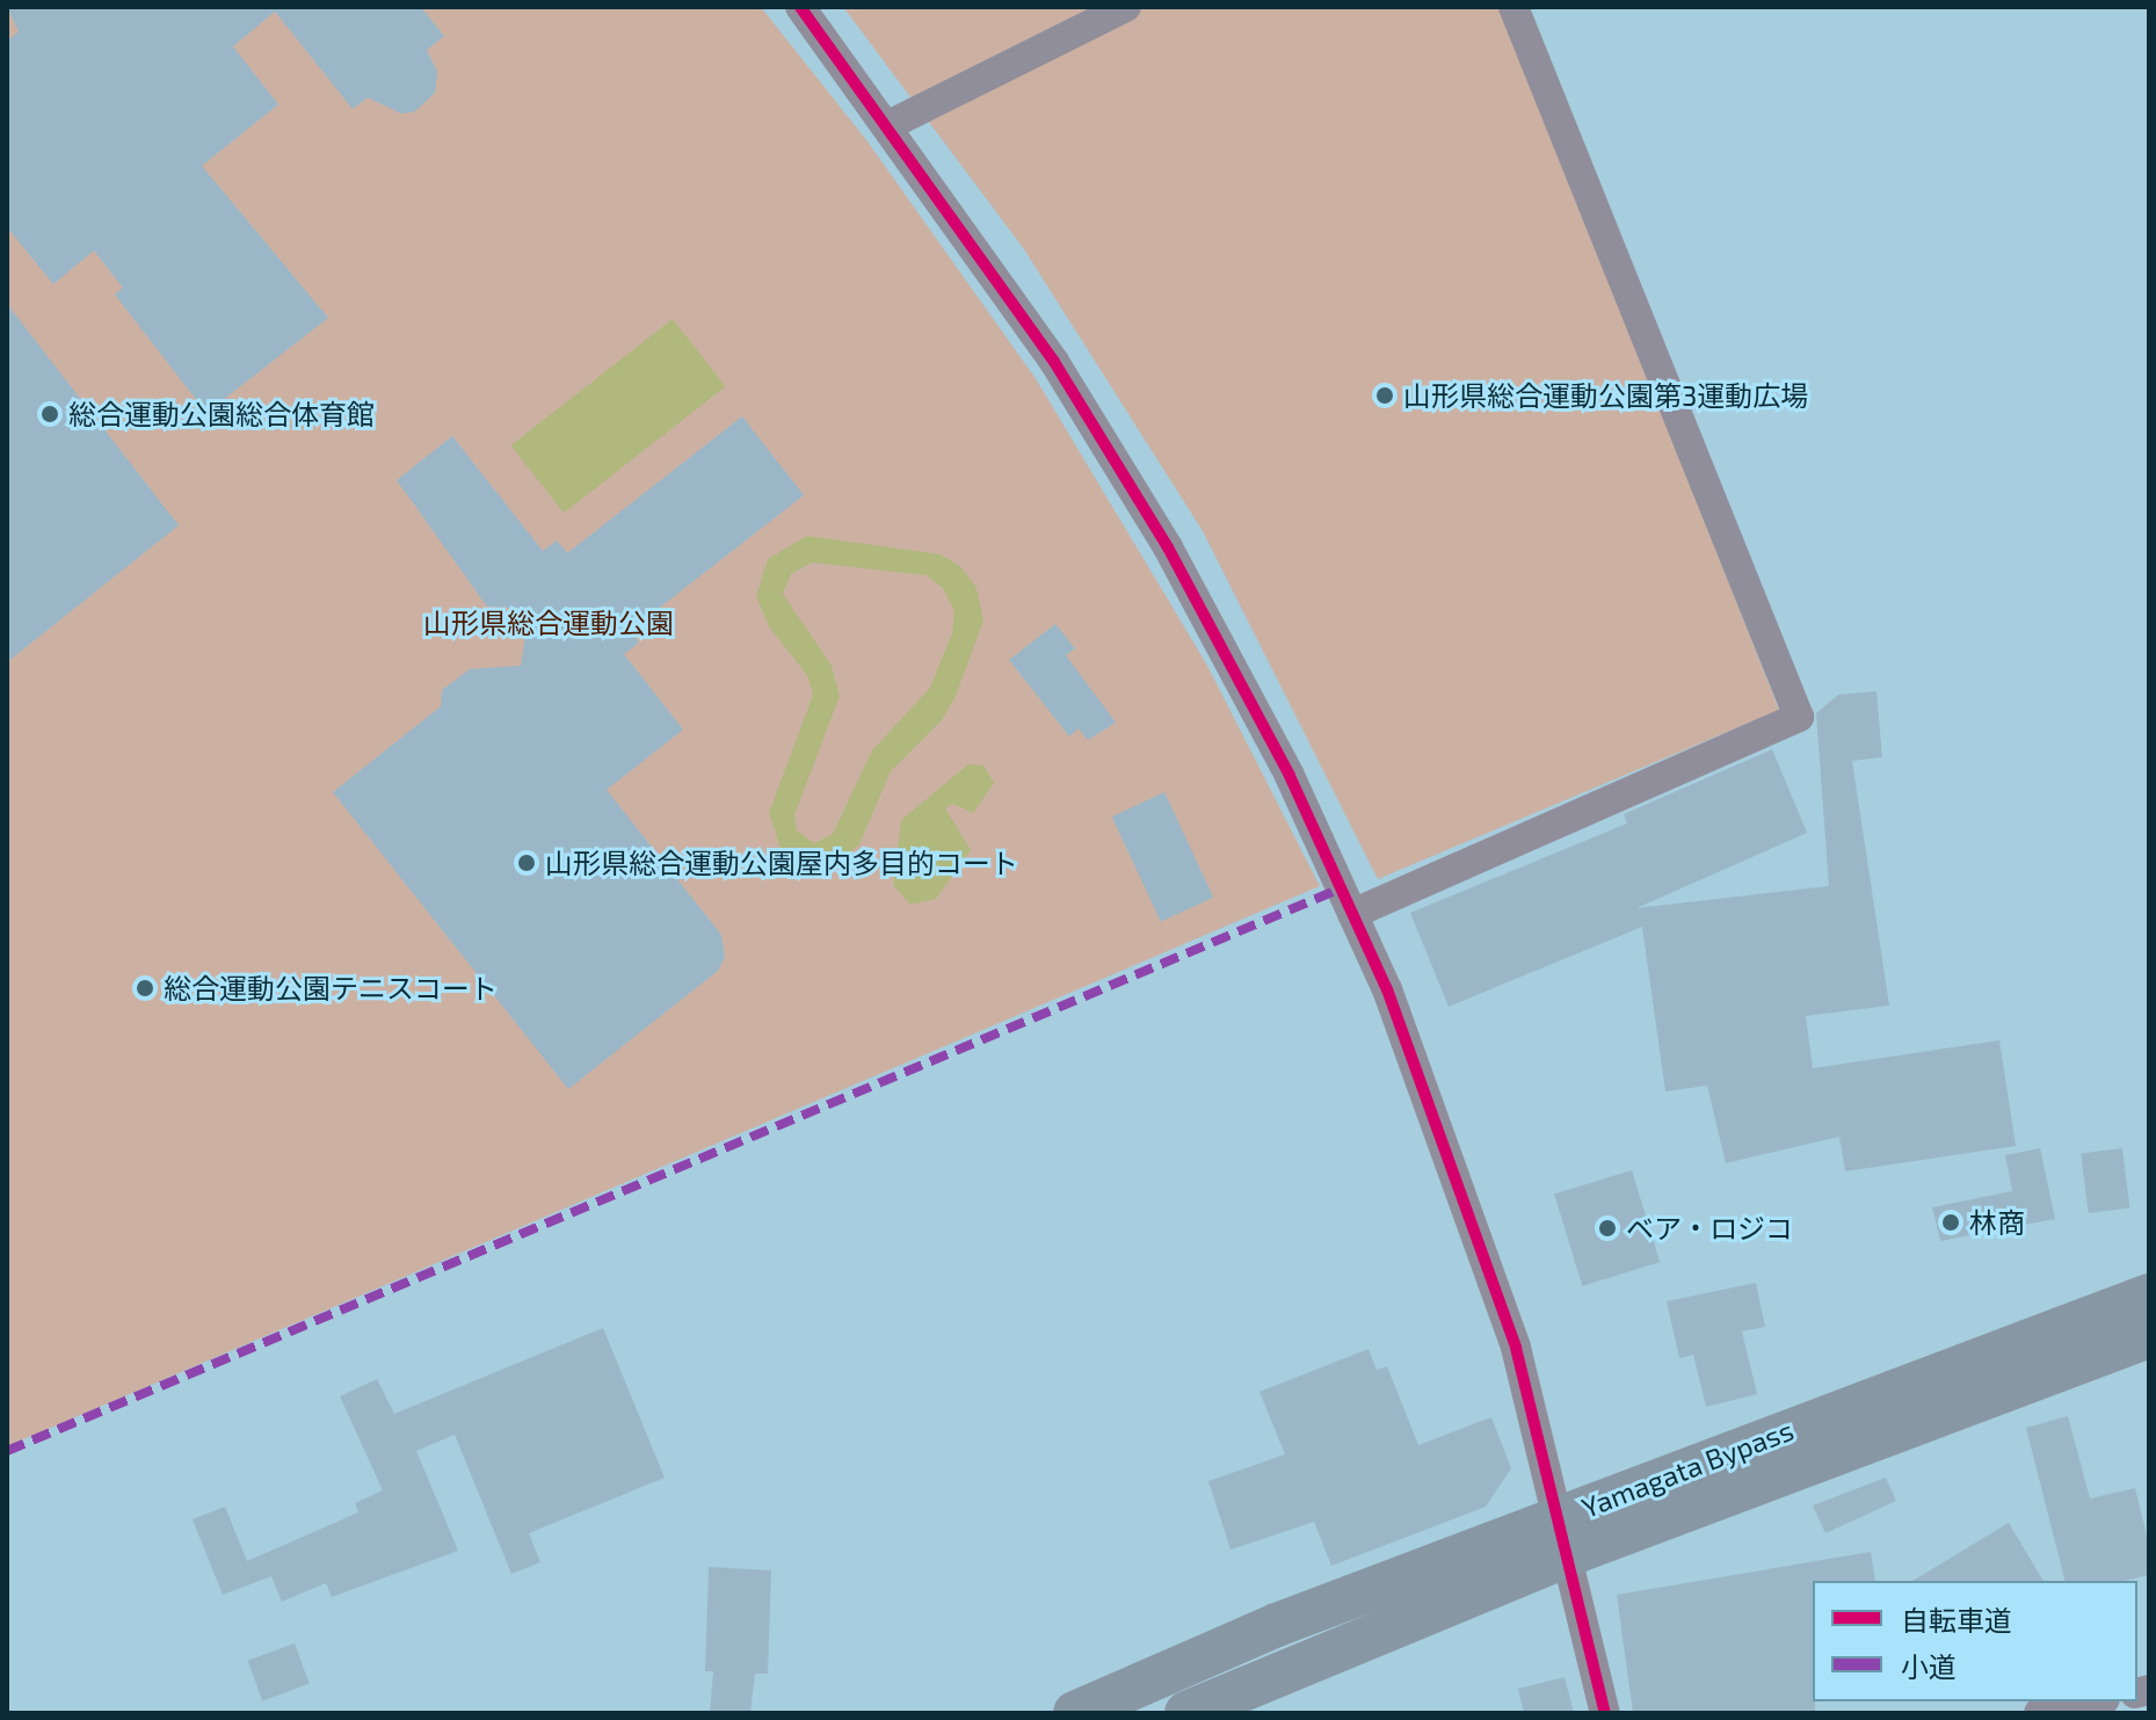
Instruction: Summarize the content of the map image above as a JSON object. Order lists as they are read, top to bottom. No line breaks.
{"streets":{"highway":["Yamagata Bypass"]},"parks":["山形県総合運動公園"],"places":["山形県総合運動公園第3運動広場","総合運動公園総合体育館","山形県総合運動公園屋内多目的コート","総合運動公園テニスコート","林商","ベア・ロジコ"],"legend":["自転車道","小道"]}
